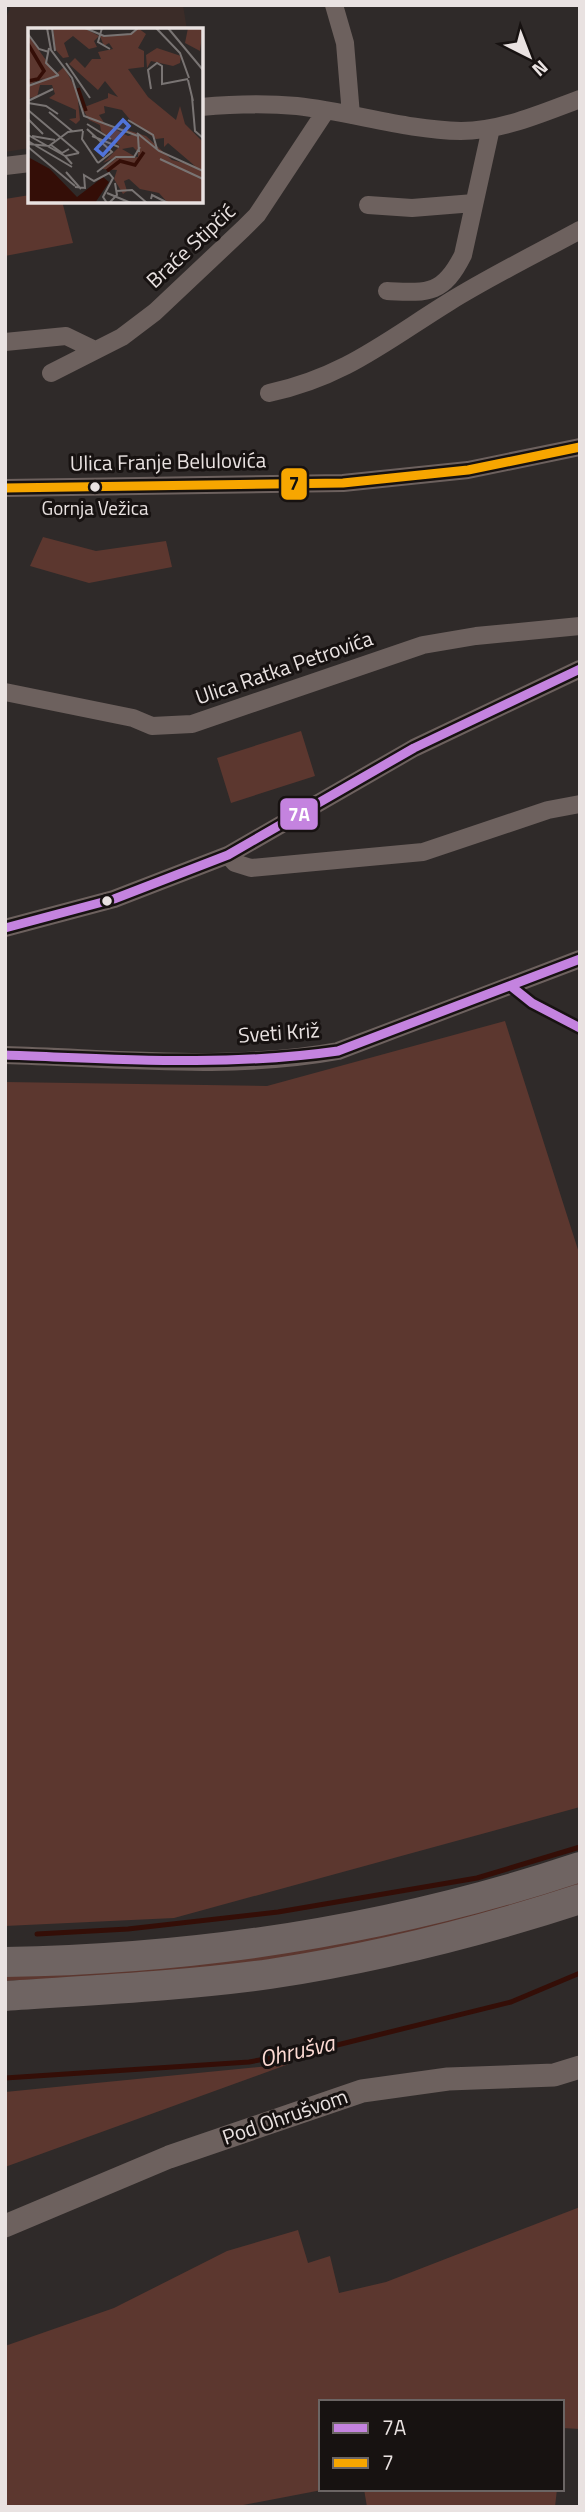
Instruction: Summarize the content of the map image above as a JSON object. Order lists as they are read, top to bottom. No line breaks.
{"streets":{"street":["Braće Stipčić","Ulica Franje Belulovića","Ulica Ratka Petrovića","Sveti Križ","Pod Ohrušvom"]},"water":["Ohrušva"],"places":["Gornja Vežica"],"lines":["transit line 7","transit line 7A"],"legend":["7A","7"],"north":"bottom right"}
